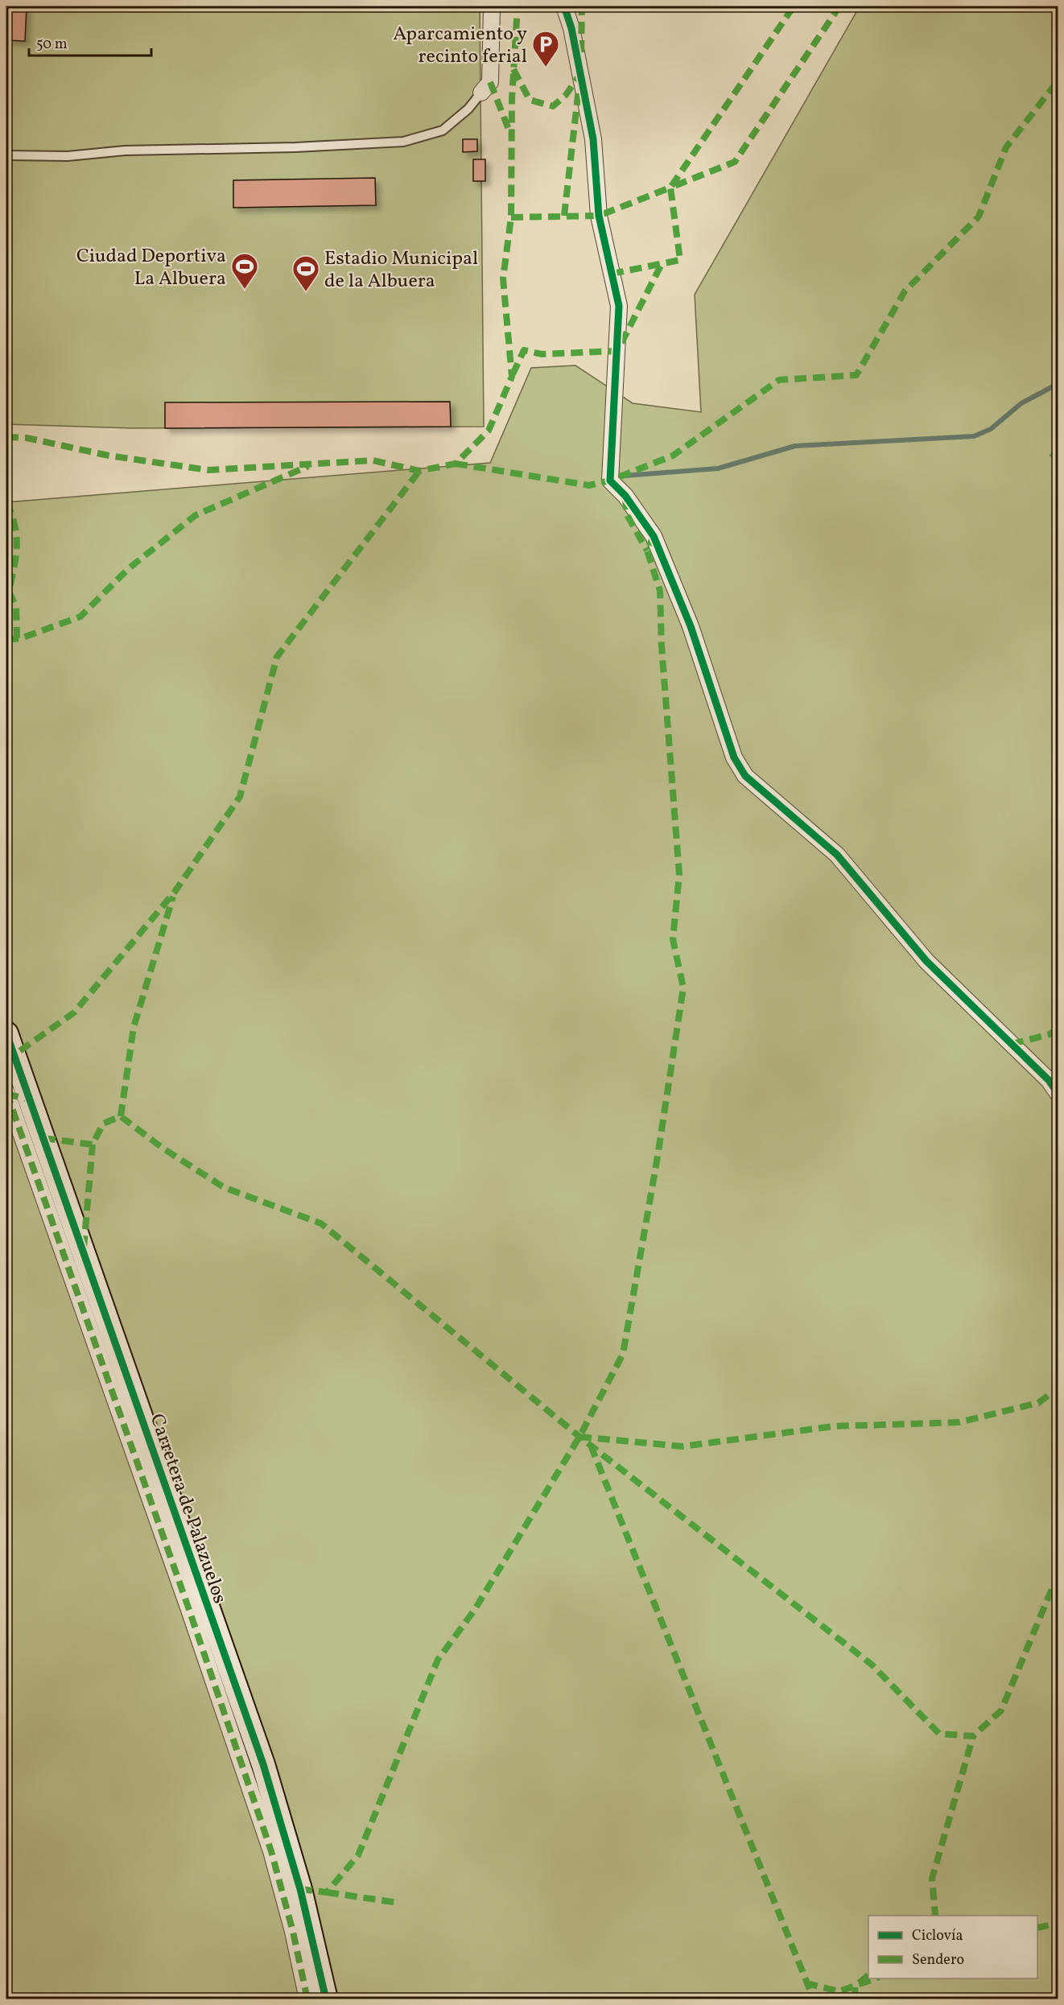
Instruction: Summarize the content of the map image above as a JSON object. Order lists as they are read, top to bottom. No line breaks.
{"streets":{"street":["Carretera de Palazuelos"]},"places":{"parking":["Aparcamiento y recinto ferial"],"sports":["Ciudad Deportiva La Albuera","Estadio Municipal de la Albuera"]},"legend":["Ciclovía","Sendero"],"scale_bar":"50 m"}
